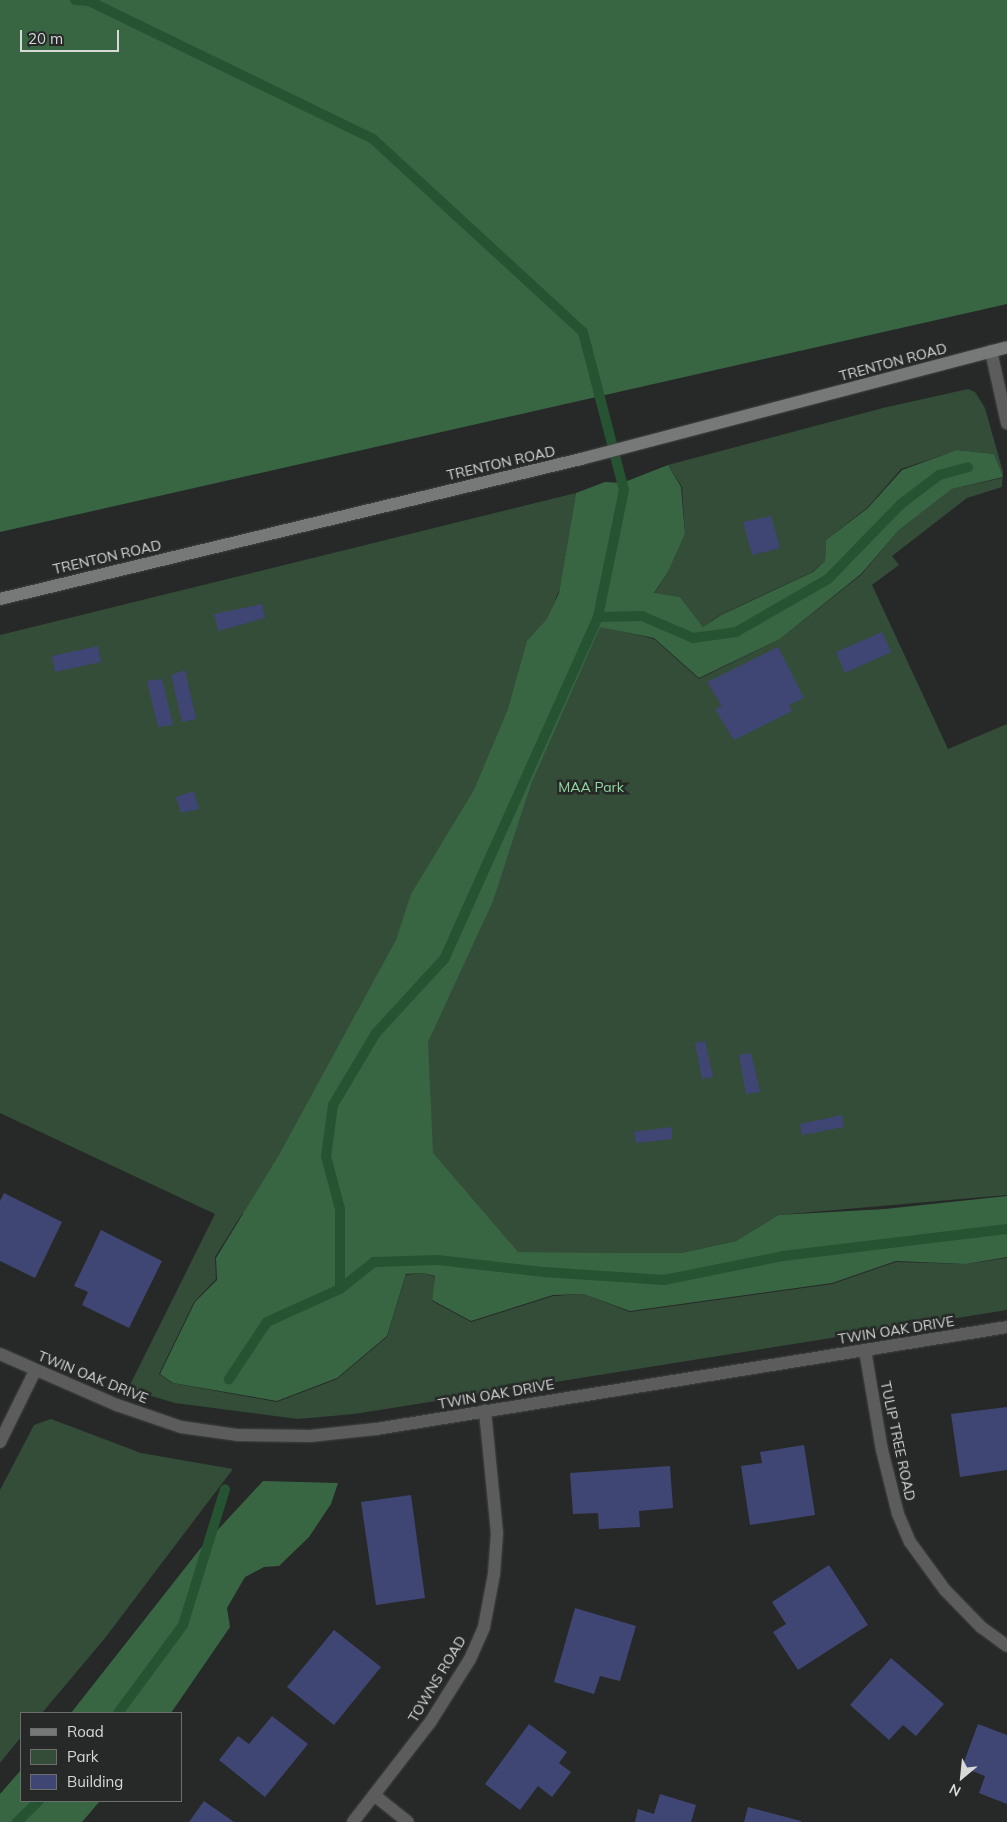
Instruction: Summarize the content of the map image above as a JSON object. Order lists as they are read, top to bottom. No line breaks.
{"streets":{"main road":["TRENTON ROAD"],"street":["TWIN OAK DRIVE","TULIP TREE ROAD","TOWNS ROAD"]},"crossings":[["TWIN OAK DRIVE","TULIP TREE ROAD"],["TWIN OAK DRIVE","TOWNS ROAD"]],"parks":["MAA Park"],"legend":["Road","Park","Building"],"scale_bar":"20 m","north":"bottom left"}
